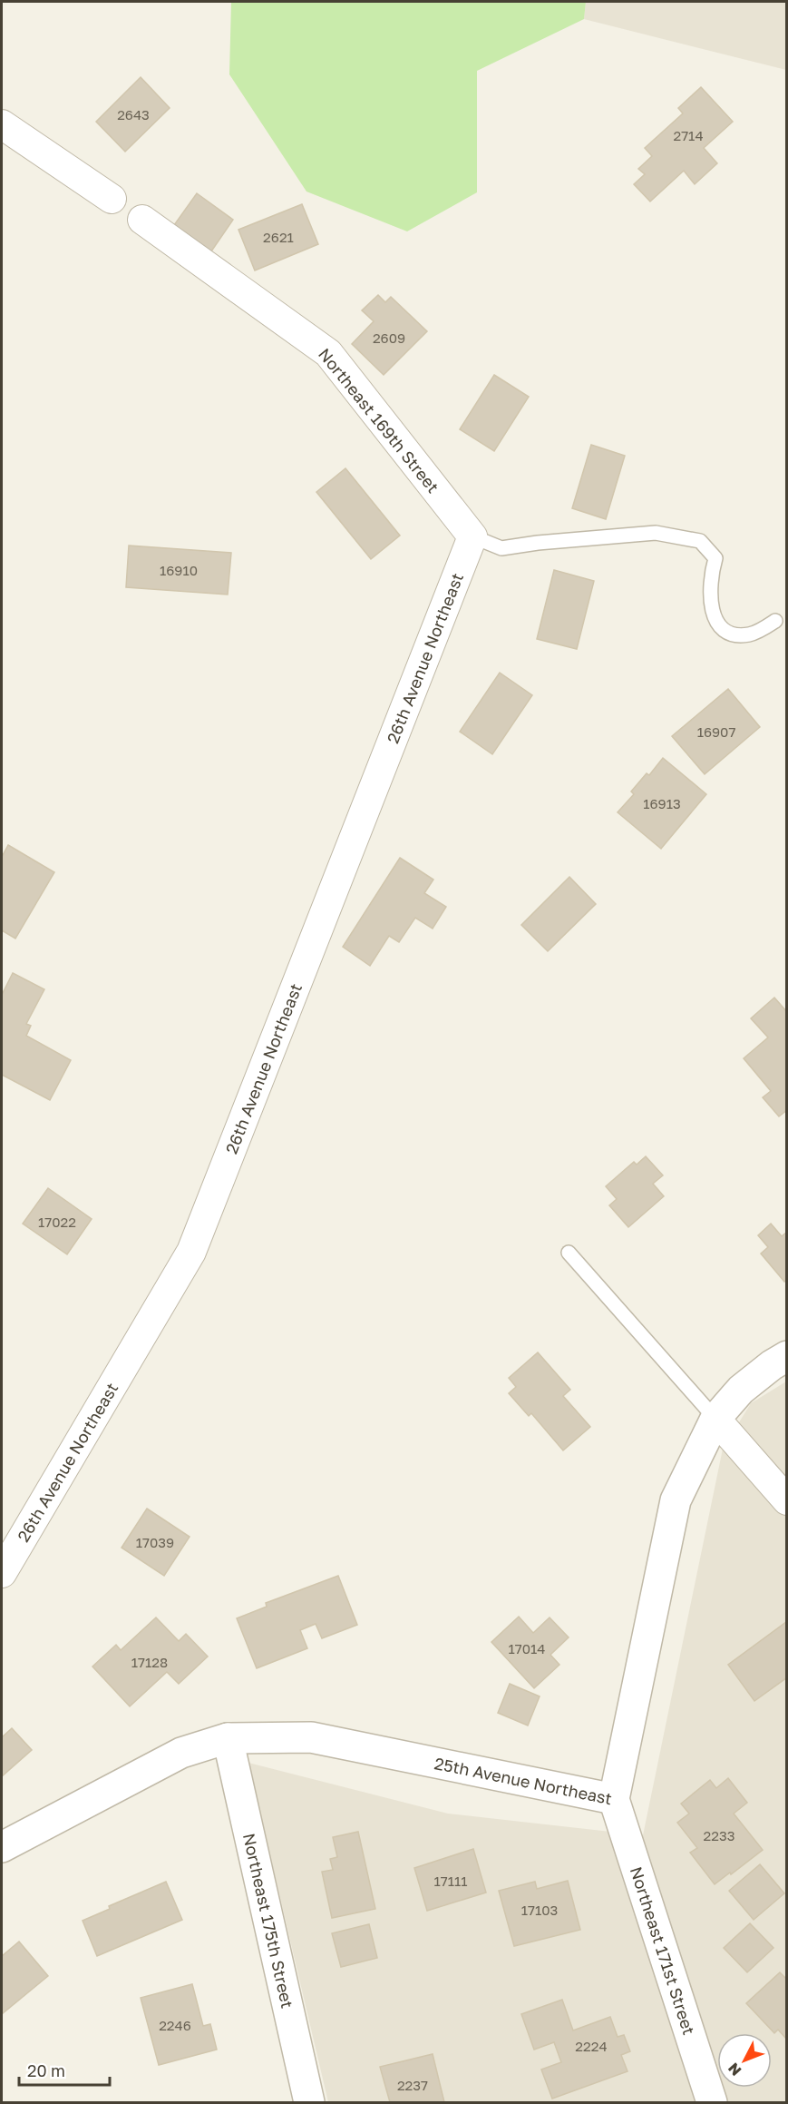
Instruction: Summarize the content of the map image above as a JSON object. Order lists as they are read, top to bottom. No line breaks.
{"streets":{"street":["Northeast 169th Street","26th Avenue Northeast","25th Avenue Northeast","Northeast 175th Street","Northeast 171st Street"]},"crossings":[["Northeast 169th Street","26th Avenue Northeast"],["25th Avenue Northeast","Northeast 175th Street"],["25th Avenue Northeast","Northeast 171st Street"]],"house_numbers":["2643","2714","2621","2609","16910","16907","16913","17022","17039","17014","17128","2233","17111","17103","2246","2224","2237"],"scale_bar":"20 m","north":"bottom left"}
